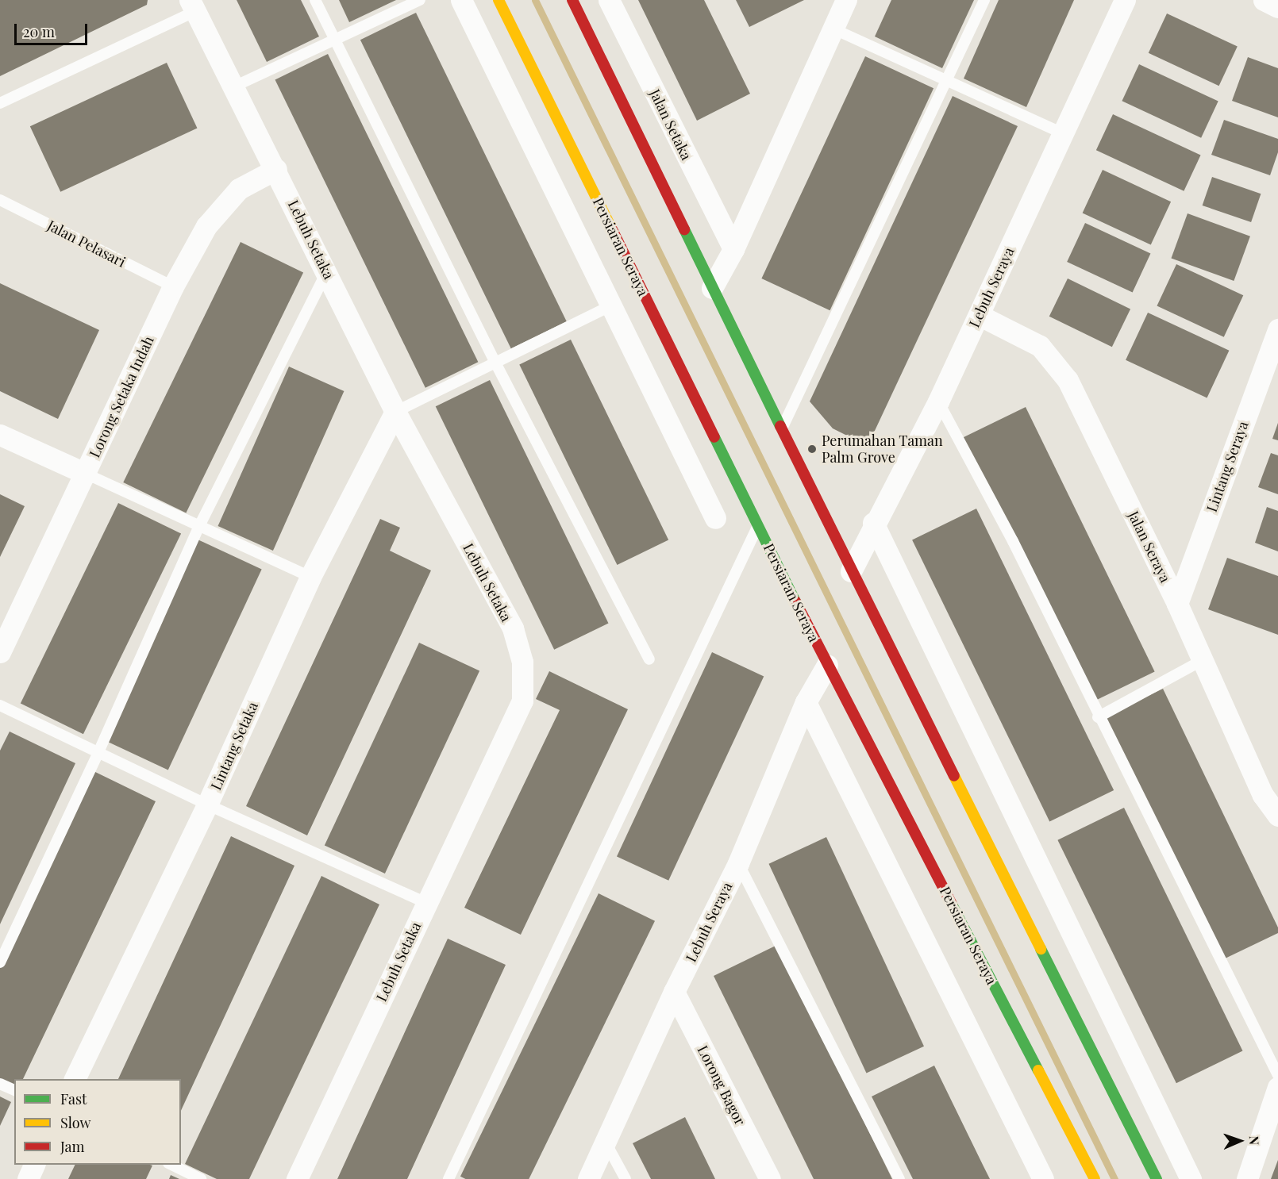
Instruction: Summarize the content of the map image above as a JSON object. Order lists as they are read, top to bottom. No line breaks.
{"streets":{"main road":["Persiaran Seraya"],"street":["Jalan Setaka","Lebuh Setaka","Lebuh Seraya","Lorong Setaka Indah","Lintang Seraya","Jalan Seraya","Lintang Setaka","Lorong Bagor"],"lane":["Jalan Pelasari"]},"crossings":[["Lebuh Setaka","Lorong Setaka Indah"],["Lebuh Setaka","Lintang Setaka"],["Jalan Pelasari","Lorong Setaka Indah"],["Persiaran Seraya","Lebuh Seraya"],["Lebuh Seraya","Jalan Seraya"],["Lebuh Seraya","Lorong Bagor"],["Lintang Seraya","Jalan Seraya"]],"places":["Perumahan Taman Palm Grove"],"legend":["Fast","Slow","Jam"],"scale_bar":"20 m","north":"right"}
